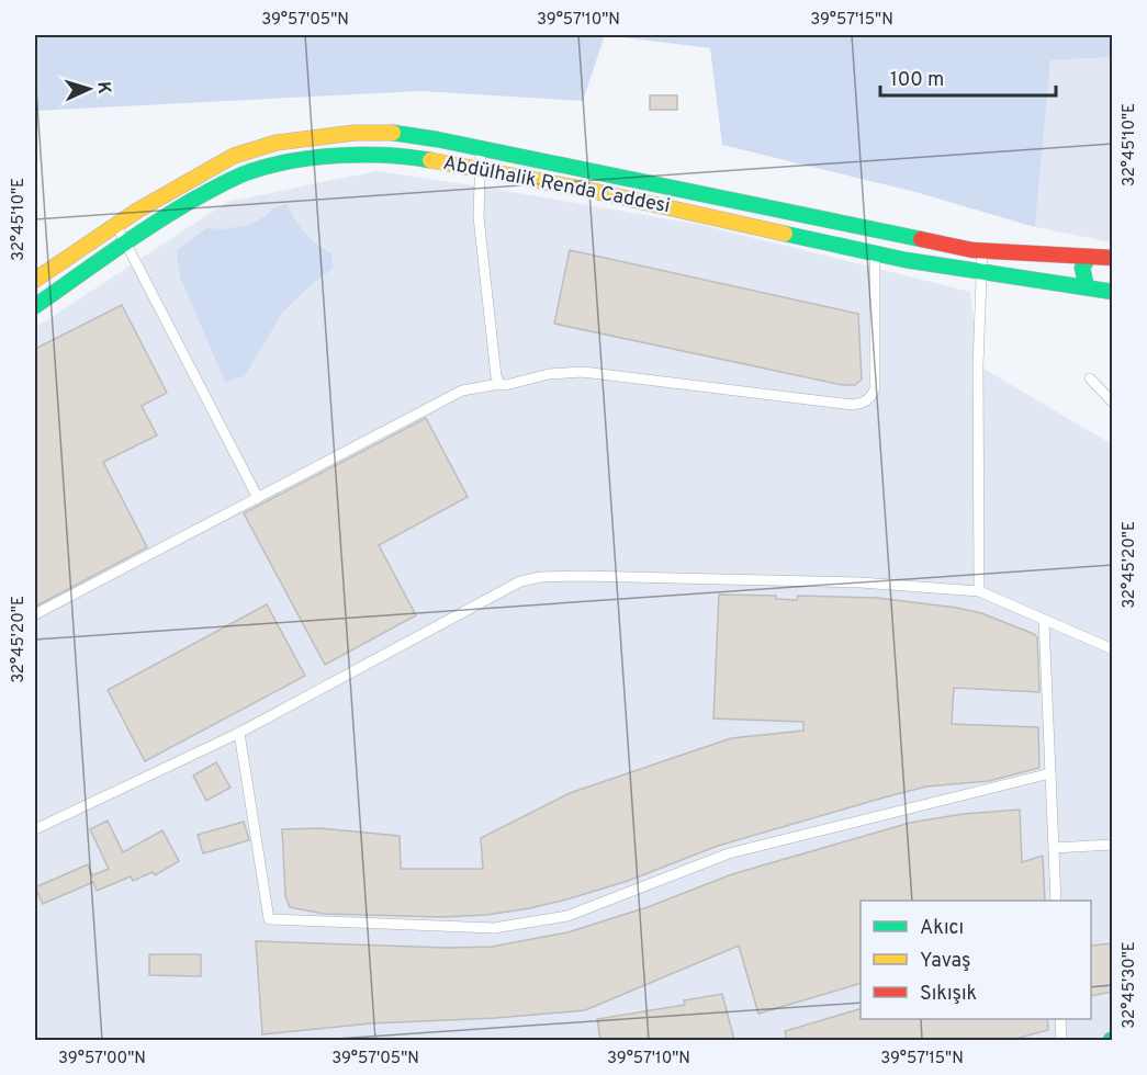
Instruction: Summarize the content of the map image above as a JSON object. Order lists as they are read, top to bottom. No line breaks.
{"streets":{"main road":["Abdülhalik Renda Caddesi"]},"legend":["Akıcı","Yavaş","Sıkışık"],"scale_bar":"100 m","north":"right","coordinates":["39°57'05\"N","39°57'10\"N","39°57'15\"N","32°45'10\"E","32°45'20\"E","32°45'30\"E","39°57'00\"N"]}
